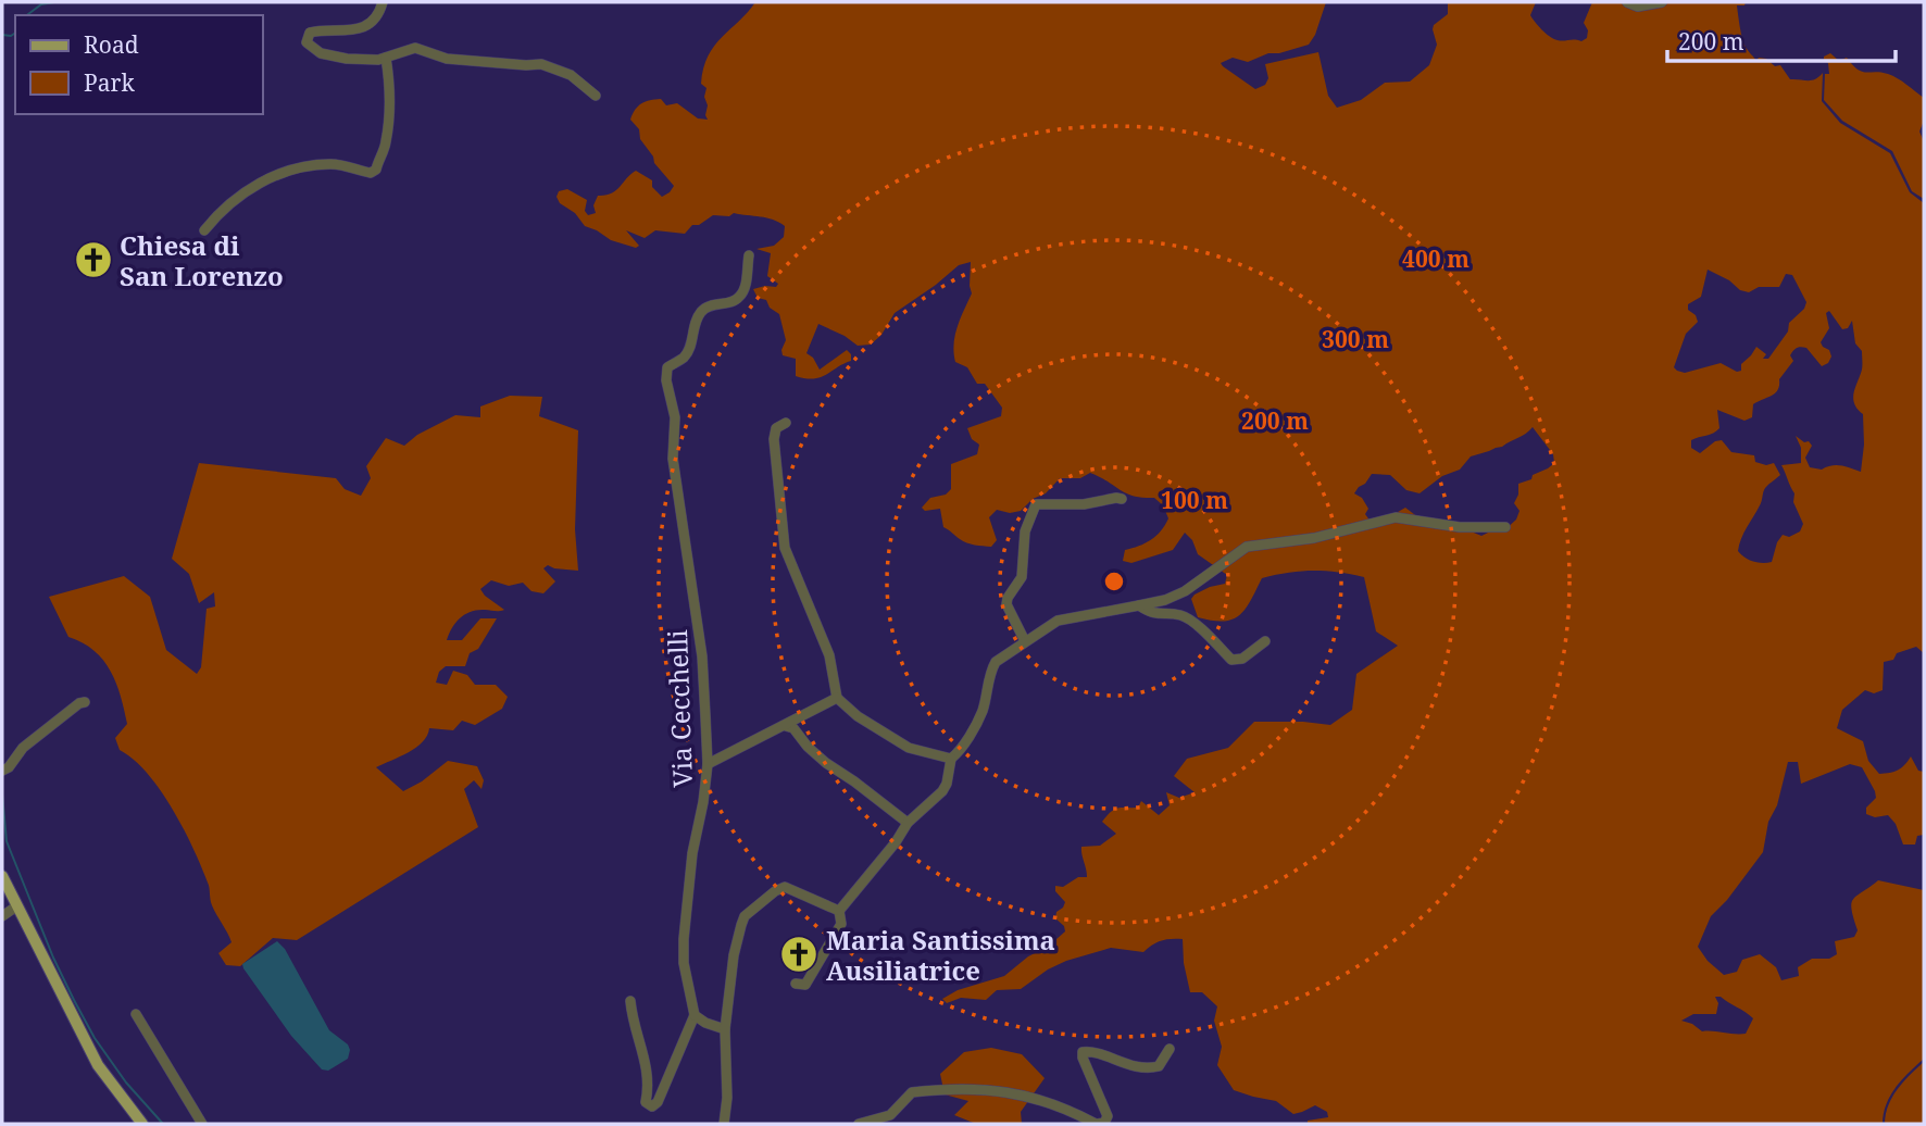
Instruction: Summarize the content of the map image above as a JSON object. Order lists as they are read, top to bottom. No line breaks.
{"streets":{"street":["Via Cecchelli"]},"places":{"church":["Chiesa di San Lorenzo","Maria Santissima Ausiliatrice"]},"legend":["Road","Park"],"scale_bar":"200 m","rings":["400 m","300 m","200 m","100 m"]}
